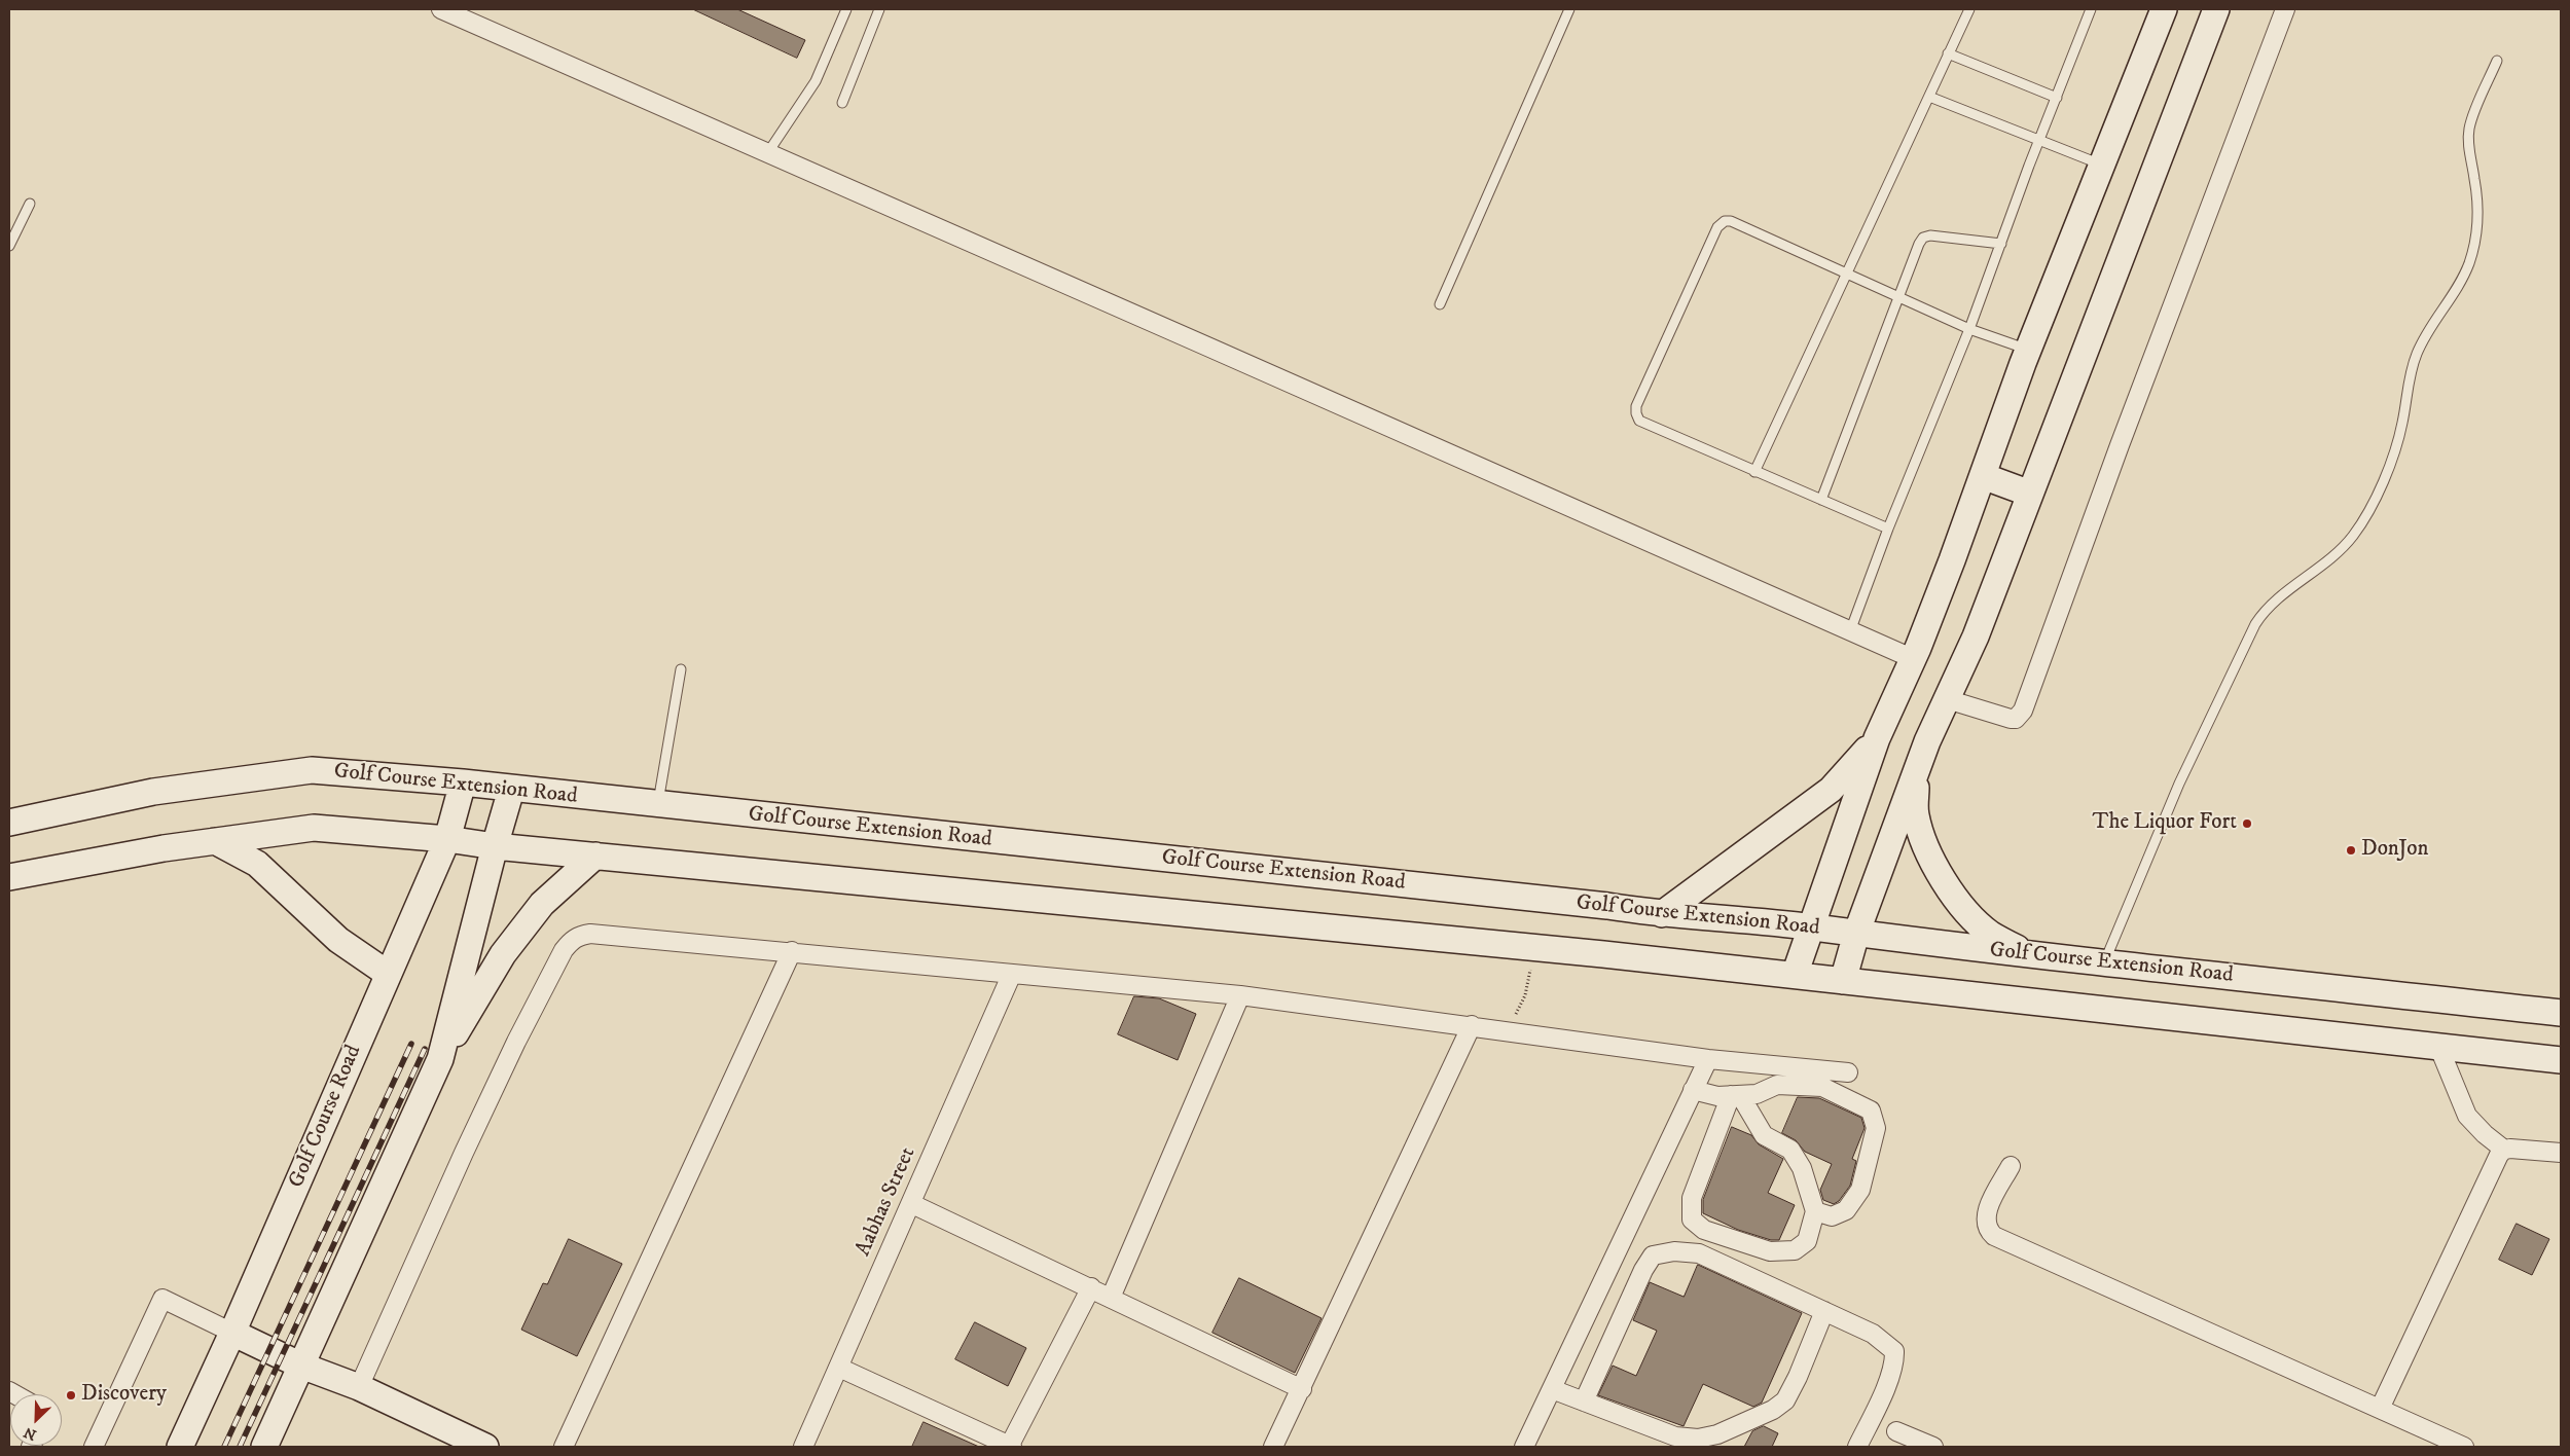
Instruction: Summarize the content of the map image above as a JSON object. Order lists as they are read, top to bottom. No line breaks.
{"streets":{"main road":["Golf Course Extension Road","Golf Course Road"],"street":["Aabhas Street"]},"crossings":[["Golf Course Extension Road","Golf Course Road"]],"places":["The Liquor Fort","DonJon","Discovery"],"north":"bottom left"}
